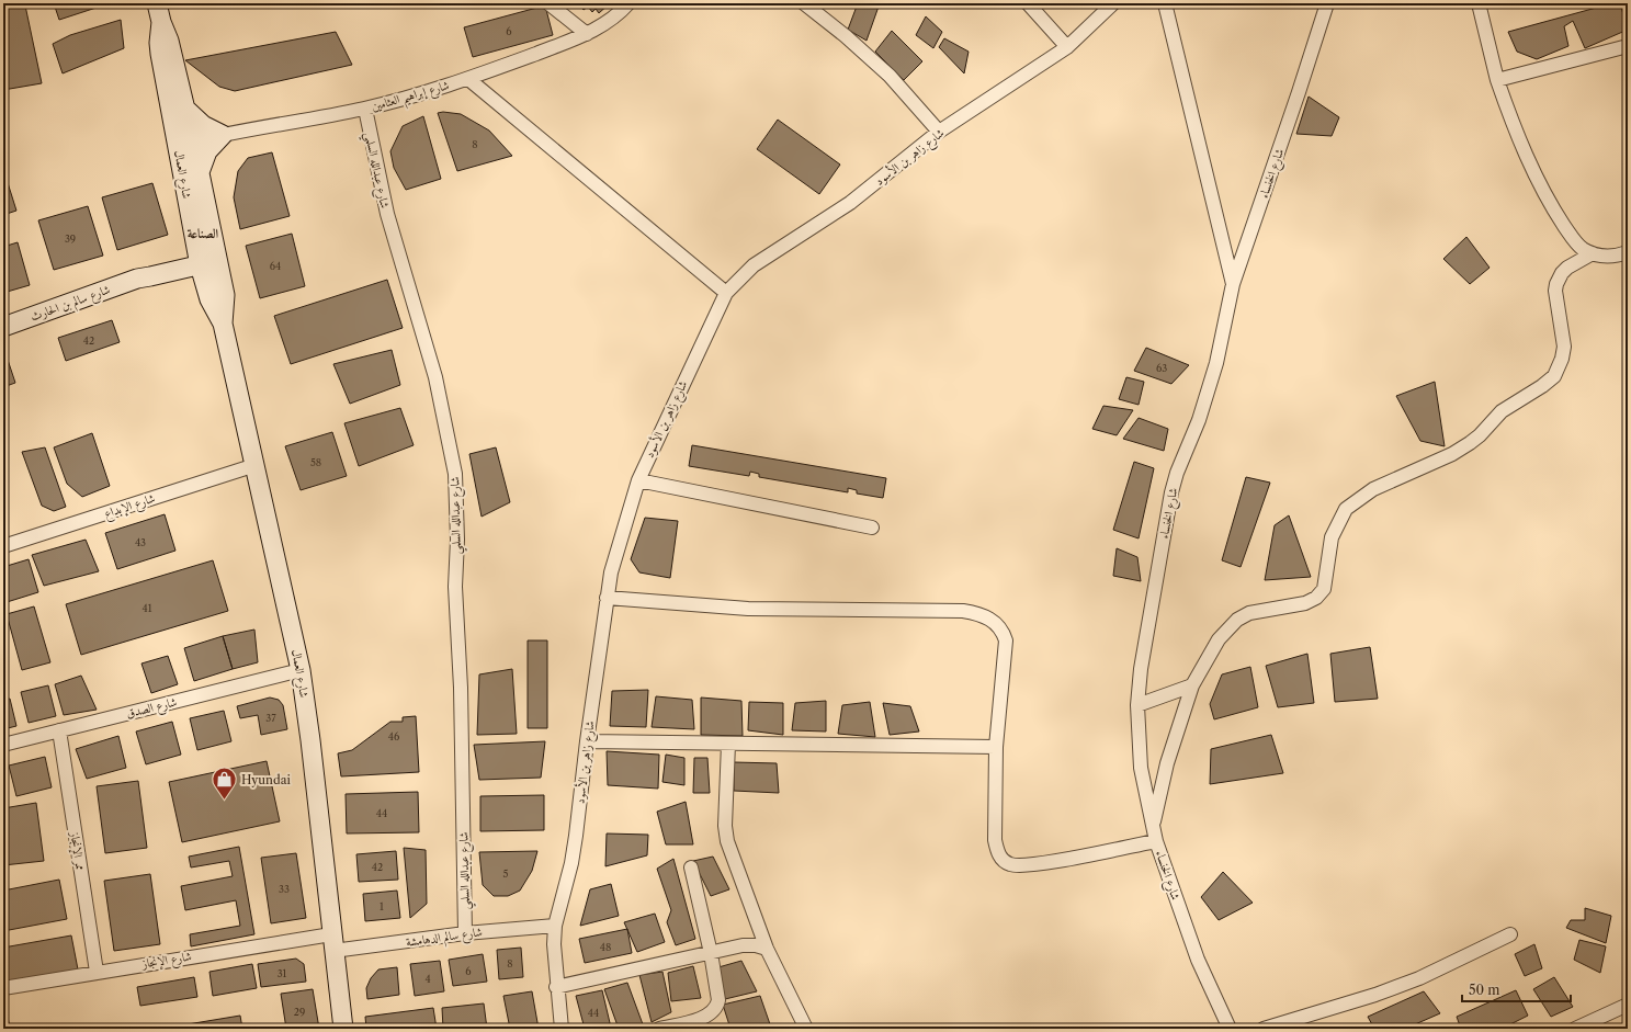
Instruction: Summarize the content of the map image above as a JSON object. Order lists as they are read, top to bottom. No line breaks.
{"streets":{"street":["شارع إبراهيم العثامين","شارع زاهر بن الأسود","شارع عبدالله السلمي","شارع الخنساء","شارع العمال","شارع سالم بن الحارث","شارع الإبداع","شارع الصدق","ممر الإنجاز","شارع سالم الدهامشة","شارع الإنجاز"]},"crossings":[["شارع إبراهيم العثامين","شارع عبدالله السلمي"],["شارع إبراهيم العثامين","شارع العمال"],["شارع زاهر بن الأسود","شارع سالم الدهامشة"],["شارع عبدالله السلمي","شارع سالم الدهامشة"],["شارع العمال","شارع سالم بن الحارث"],["شارع العمال","شارع الإبداع"],["شارع العمال","شارع الصدق"],["شارع العمال","شارع سالم الدهامشة"],["شارع العمال","شارع الإنجاز"],["شارع الصدق","ممر الإنجاز"],["ممر الإنجاز","شارع الإنجاز"],["شارع سالم الدهامشة","شارع الإنجاز"]],"districts":["الصناعة"],"places":{"shop":["Hyundai"]},"house_numbers":["6","8","39","64","42","63","58","43","41","37","46","44","42","5","33","1","48","8","6","31","4","29","44"],"scale_bar":"50 m"}
